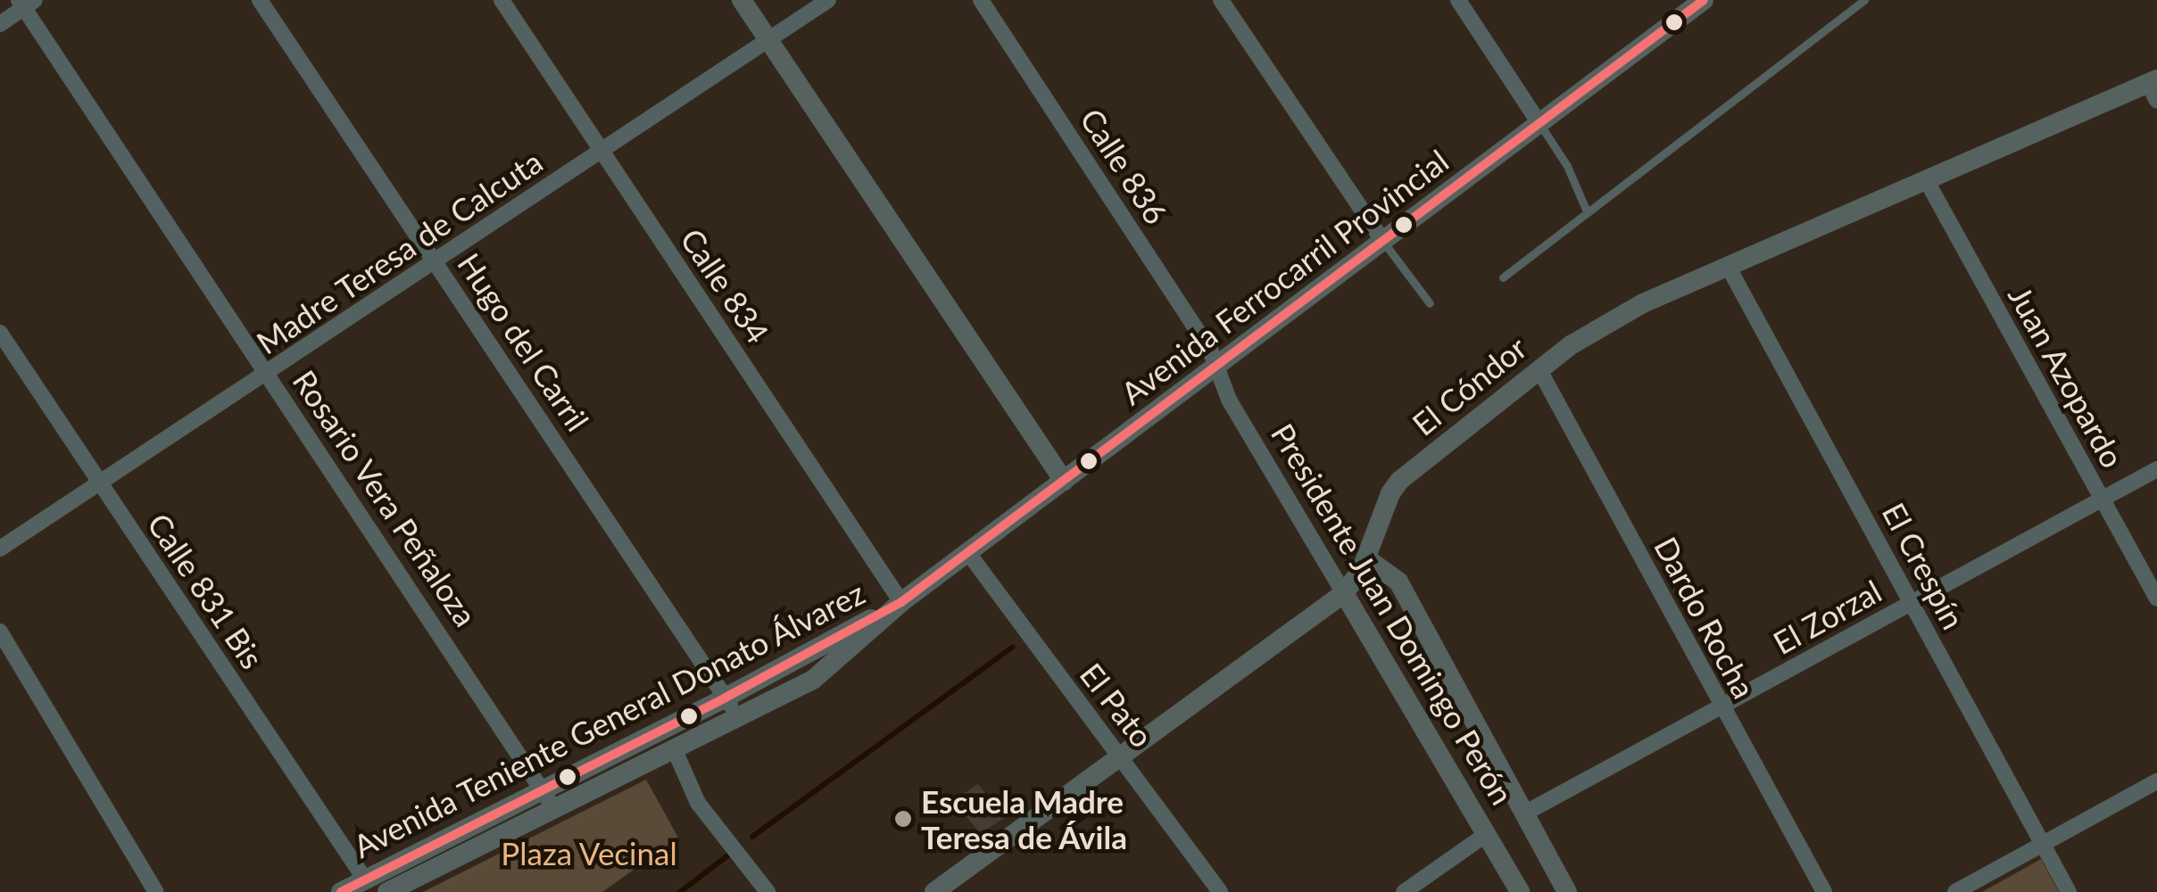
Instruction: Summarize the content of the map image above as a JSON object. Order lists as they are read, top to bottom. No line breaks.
{"streets":{"main road":["Avenida Ferrocarril Provincial","El Cóndor","Presidente Juan Domingo Perón","Avenida Teniente General Donato Álvarez"],"street":["Calle 836","Madre Teresa de Calcuta","Calle 834","Hugo del Carril","Juan Azopardo","Rosario Vera Peñaloza","El Crespín","Calle 831 Bis","El Zorzal","Dardo Rocha","El Pato"]},"crossings":[["Calle 836","Avenida Ferrocarril Provincial"],["Calle 836","Presidente Juan Domingo Perón"],["Madre Teresa de Calcuta","Calle 834"],["Madre Teresa de Calcuta","Hugo del Carril"],["Madre Teresa de Calcuta","Rosario Vera Peñaloza"],["Madre Teresa de Calcuta","Calle 831 Bis"],["Avenida Ferrocarril Provincial","Calle 834"],["Avenida Ferrocarril Provincial","Presidente Juan Domingo Perón"],["Avenida Ferrocarril Provincial","El Pato"],["Avenida Ferrocarril Provincial","Avenida Teniente General Donato Álvarez"],["Calle 834","Avenida Teniente General Donato Álvarez"],["Hugo del Carril","Avenida Teniente General Donato Álvarez"],["Juan Azopardo","El Cóndor"],["Juan Azopardo","El Zorzal"],["El Cóndor","El Crespín"],["El Cóndor","Presidente Juan Domingo Perón"],["El Cóndor","Dardo Rocha"],["El Cóndor","El Pato"],["Rosario Vera Peñaloza","Avenida Teniente General Donato Álvarez"],["El Crespín","El Zorzal"],["Calle 831 Bis","Avenida Teniente General Donato Álvarez"],["Presidente Juan Domingo Perón","El Zorzal"],["El Zorzal","Dardo Rocha"]],"parks":["Plaza Vecinal"],"places":["Escuela Madre Teresa de Ávila"]}
